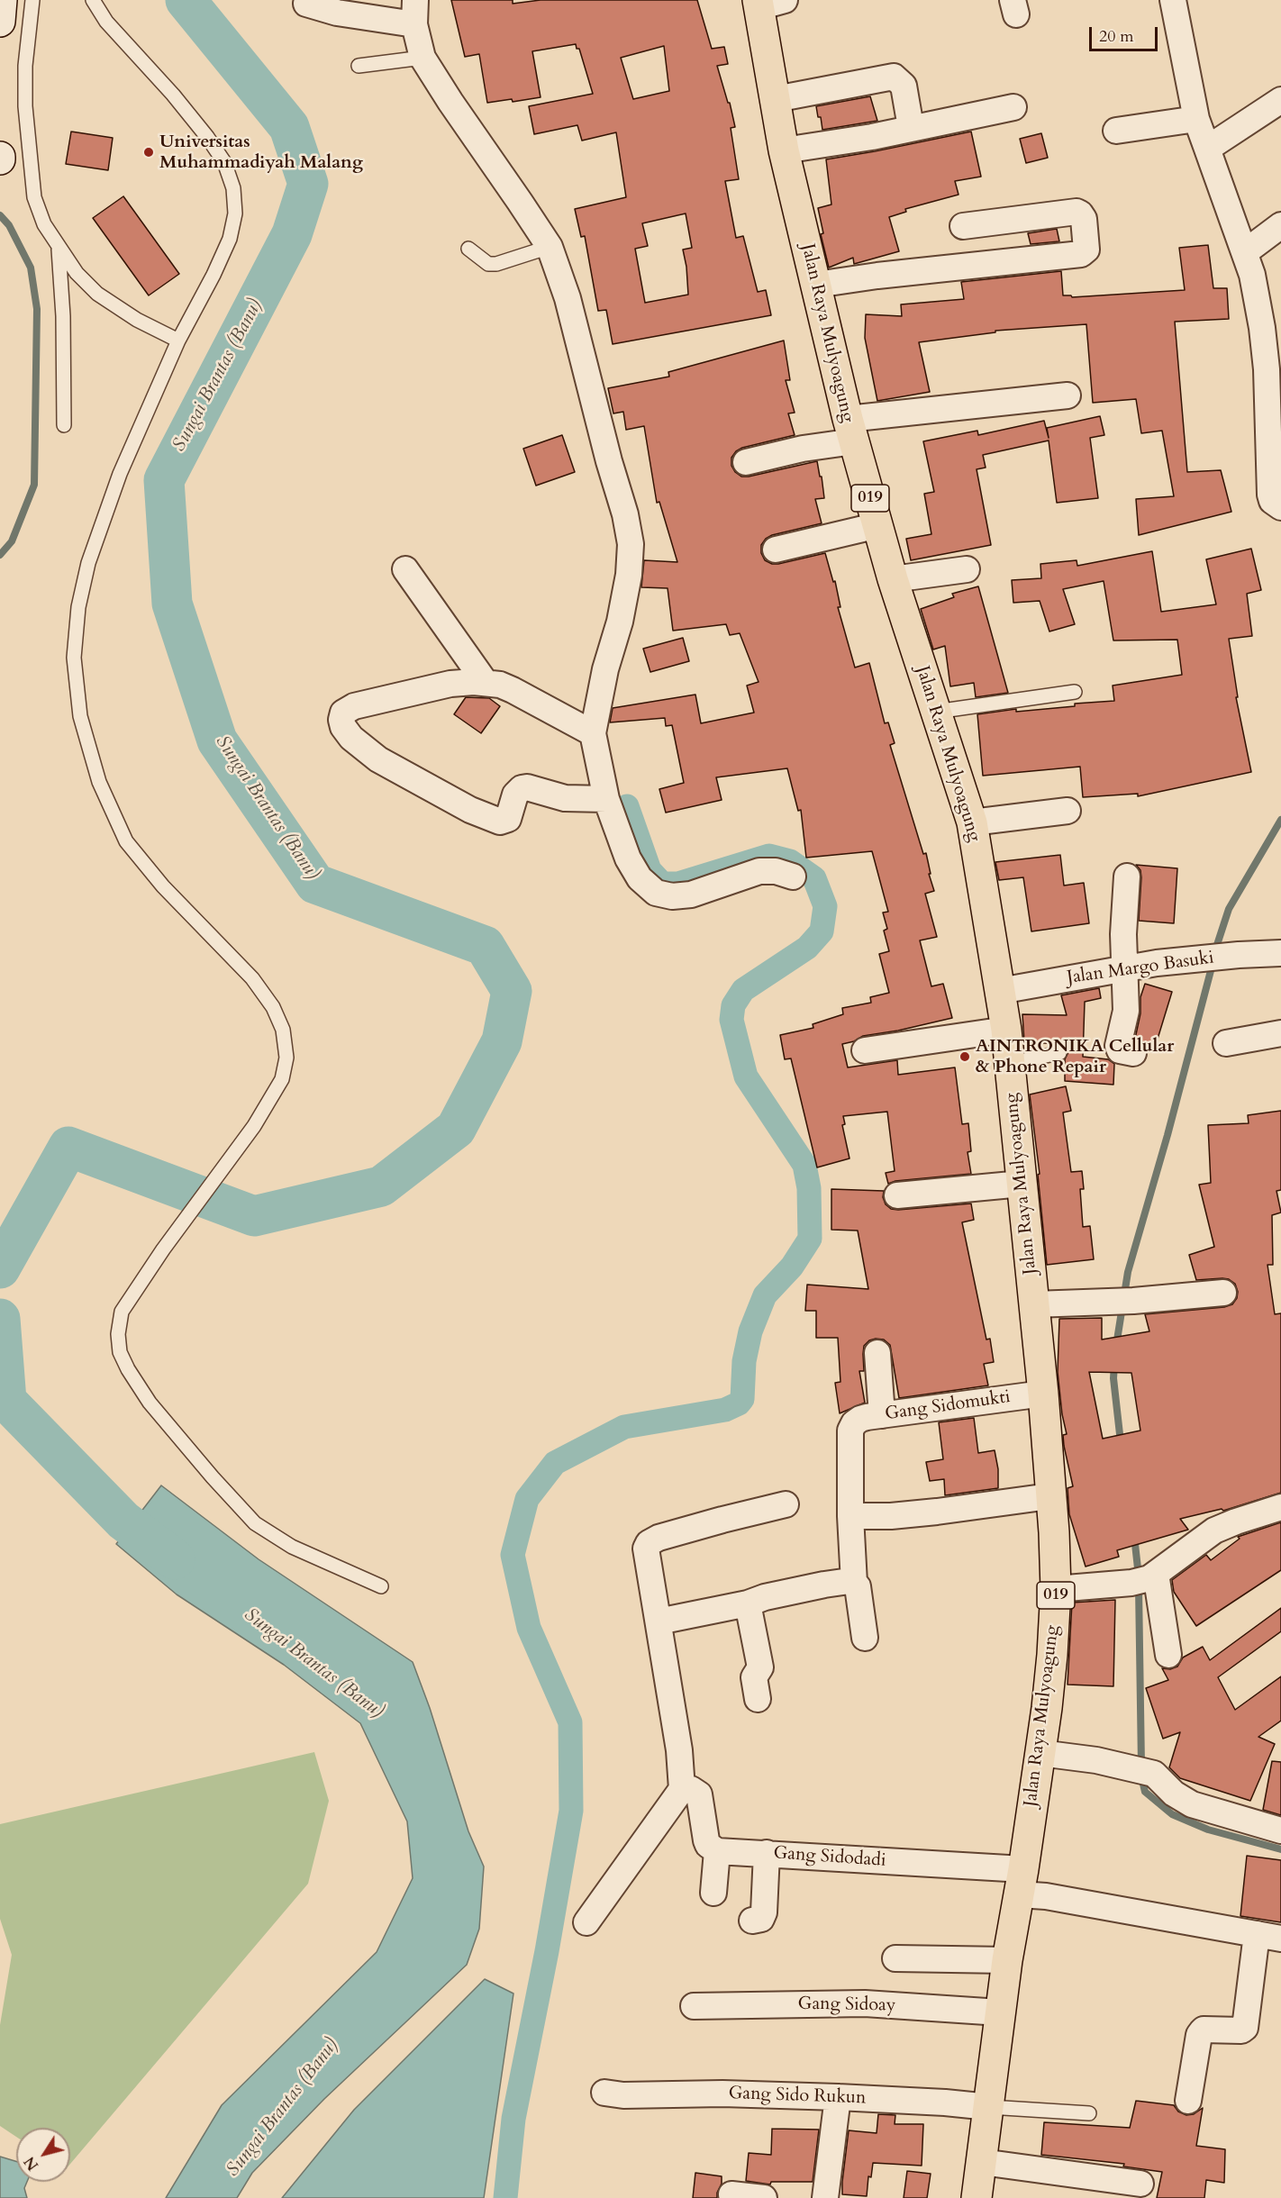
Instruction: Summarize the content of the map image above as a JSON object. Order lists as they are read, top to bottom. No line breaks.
{"streets":{"main road":["Jalan Raya Mulyoagung","019"],"street":["Jalan Margo Basuki","Gang Sidomukti","Gang Sidodadi","Gang Sidoay","Gang Sido Rukun"]},"crossings":[["Jalan Raya Mulyoagung","Jalan Margo Basuki"],["Jalan Raya Mulyoagung","Gang Sidomukti"],["Jalan Raya Mulyoagung","Gang Sidodadi"],["Jalan Raya Mulyoagung","Gang Sidoay"],["Jalan Raya Mulyoagung","Gang Sido Rukun"]],"water":["Sungai Brantas (Banu)"],"places":["Universitas Muhammadiyah Malang","AINTRONIKA Cellular & Phone Repair"],"scale_bar":"20 m","north":"bottom left"}
